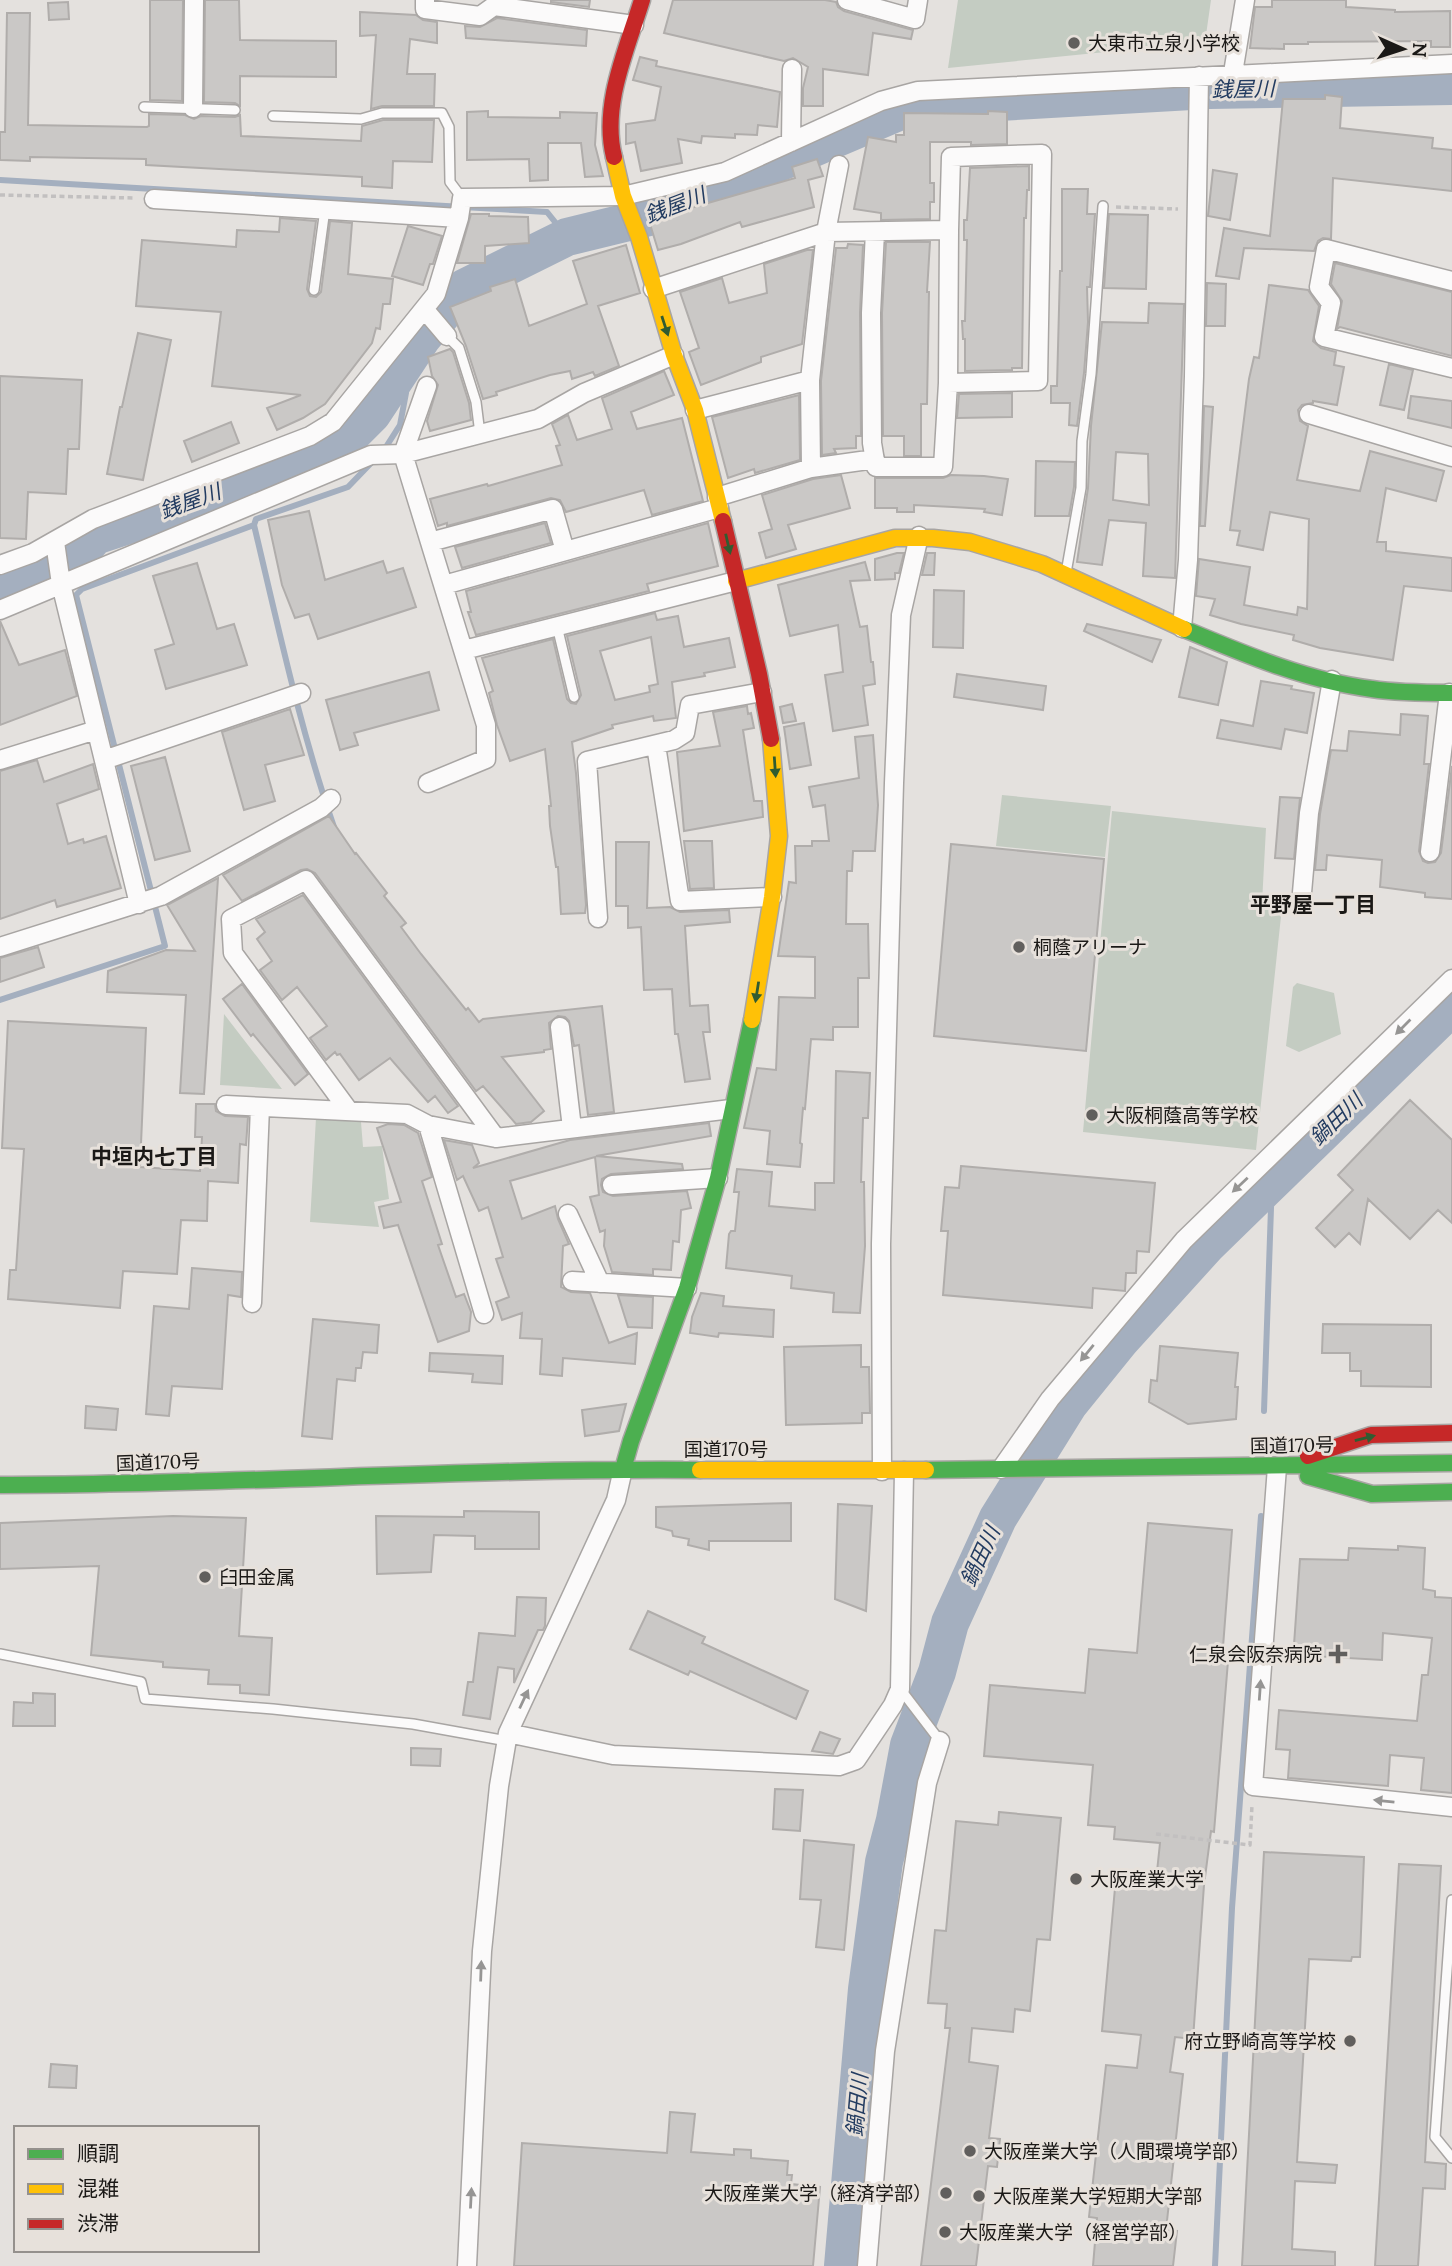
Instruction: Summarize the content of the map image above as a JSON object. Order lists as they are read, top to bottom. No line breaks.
{"streets":{"main road":["国道170号"]},"districts":["平野屋一丁目","中垣内七丁目"],"water":["銭屋川","鍋田川"],"places":{"other":["大東市立泉小学校","桐蔭アリーナ","大阪桐蔭高等学校","臼田金属","大阪産業大学","府立野崎高等学校","大阪産業大学（人間環境学部）","大阪産業大学（経済学部）","大阪産業大学短期大学部","大阪産業大学（経営学部）"],"health":["仁泉会阪奈病院"]},"legend":["順調","混雑","渋滞"],"north":"right"}
